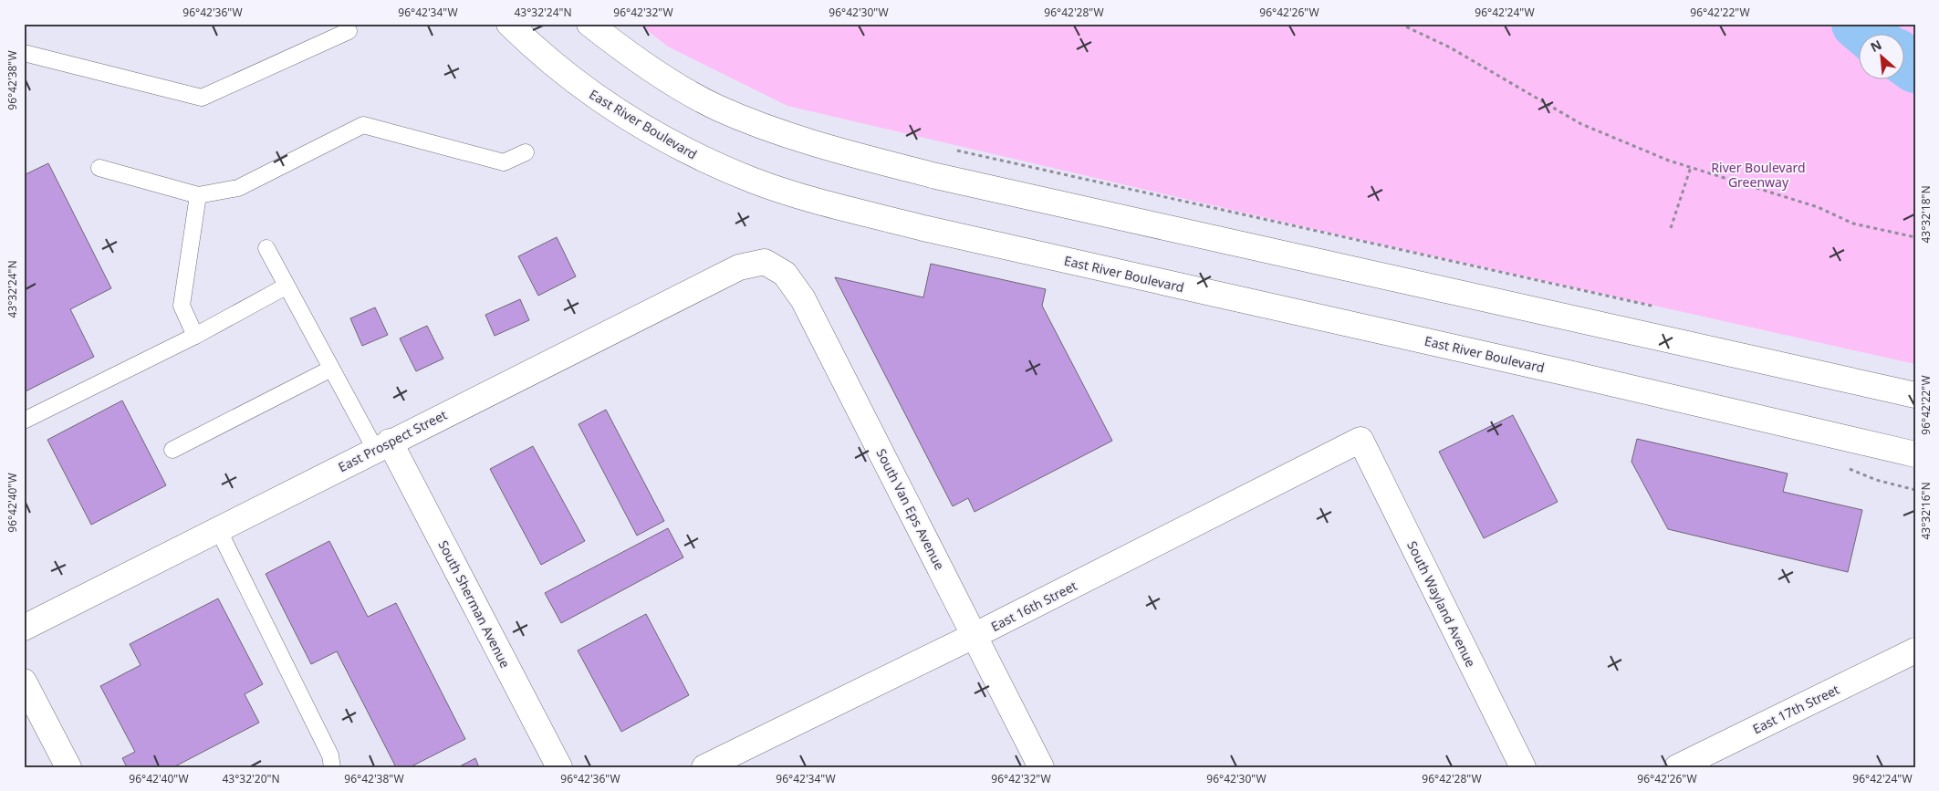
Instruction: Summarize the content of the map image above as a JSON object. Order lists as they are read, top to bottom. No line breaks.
{"streets":{"street":["East River Boulevard","East Prospect Street","South Van Eps Avenue","South Sherman Avenue","South Wayland Avenue","East 16th Street","East 17th Street"]},"crossings":[["East Prospect Street","South Van Eps Avenue"],["East Prospect Street","South Sherman Avenue"],["South Van Eps Avenue","East 16th Street"],["South Wayland Avenue","East 16th Street"]],"parks":["River Boulevard Greenway"],"north":"top left","coordinates":["96°42'36\"W","96°42'34\"W","43°32'24\"N","96°42'32\"W","96°42'30\"W","96°42'28\"W","96°42'26\"W","96°42'24\"W","96°42'22\"W","96°42'38\"W","43°32'18\"N","96°42'40\"W","43°32'16\"N","43°32'20\"N"]}
